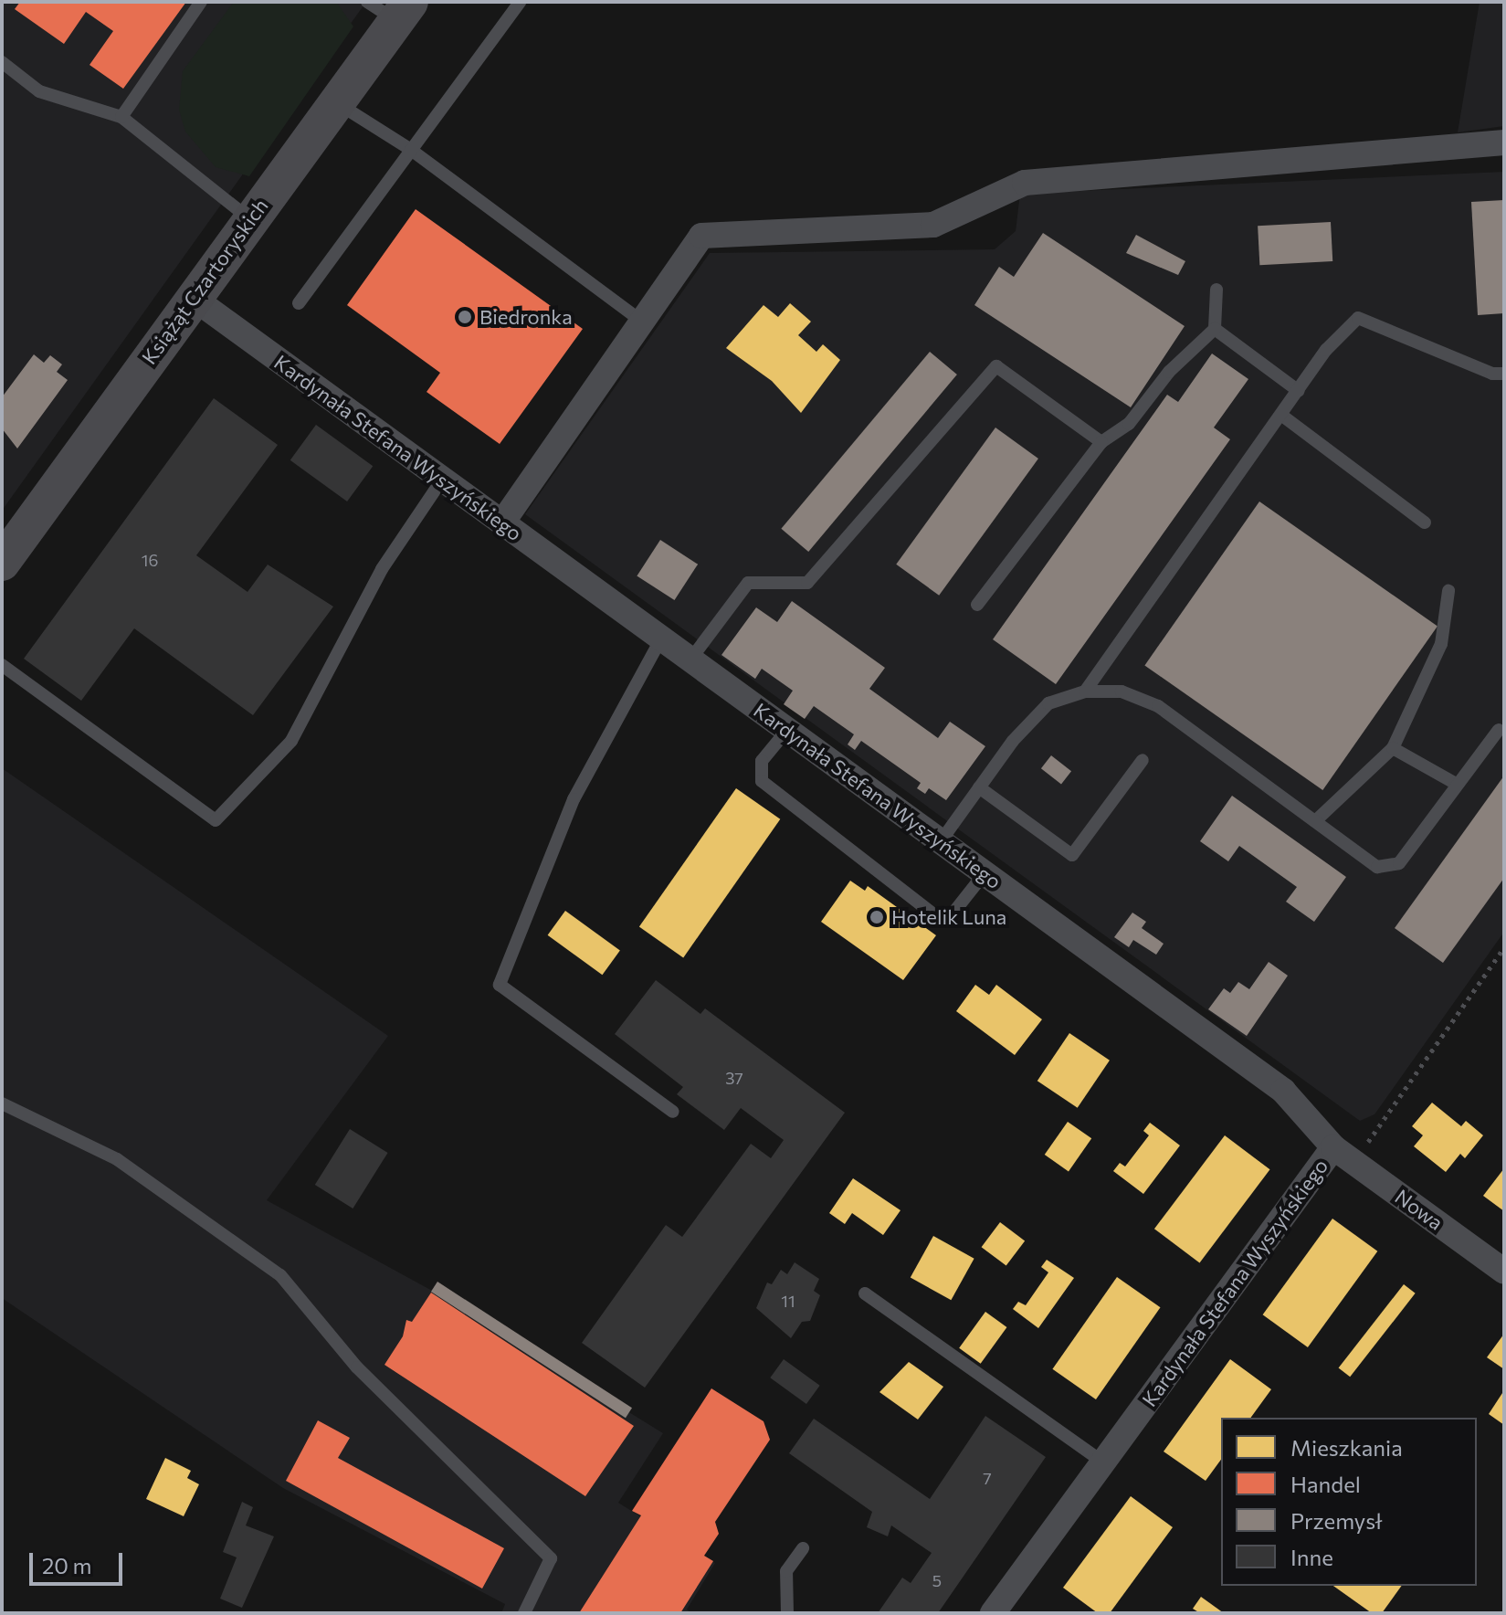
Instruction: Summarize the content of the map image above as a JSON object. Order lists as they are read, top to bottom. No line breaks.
{"streets":{"main road":["Książąt Czartoryskich"],"street":["Kardynała Stefana Wyszyńskiego","Nowa"]},"crossings":[["Książąt Czartoryskich","Kardynała Stefana Wyszyńskiego"],["Kardynała Stefana Wyszyńskiego","Nowa"]],"places":["Biedronka","Hotelik Luna"],"house_numbers":["16","37","11","7","5"],"legend":["Mieszkania","Handel","Przemysł","Inne"],"scale_bar":"20 m"}
